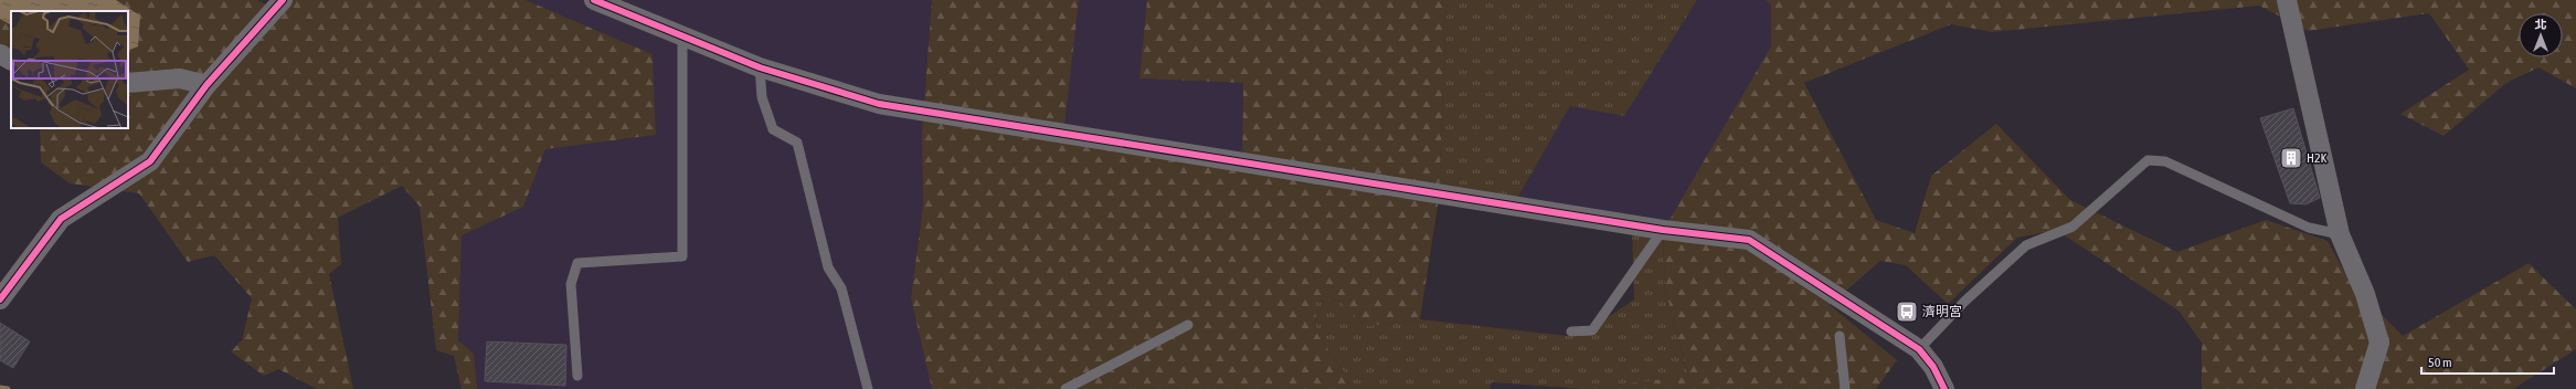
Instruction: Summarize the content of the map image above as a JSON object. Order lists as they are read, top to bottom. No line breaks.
{"places":{"building":["H2K"],"bus stop":["濟明宮"]},"scale_bar":"50 m","north":"top"}
